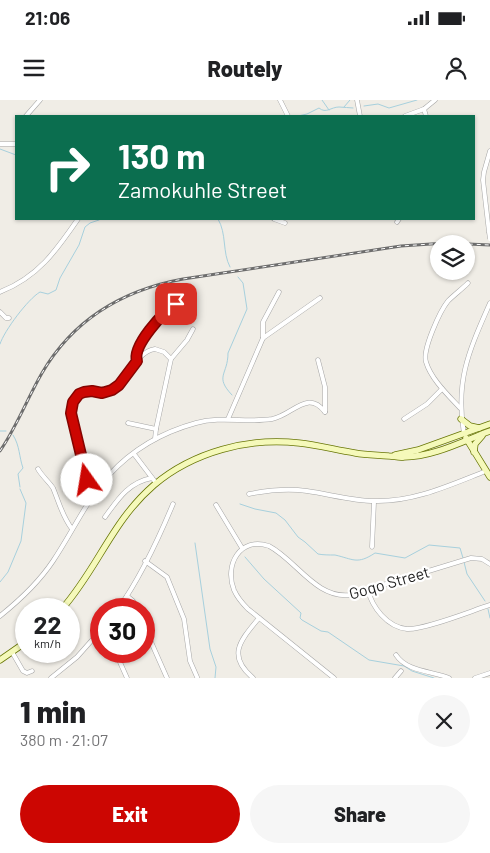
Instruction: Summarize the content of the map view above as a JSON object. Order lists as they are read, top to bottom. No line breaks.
{"streets":{"street":["Goqo Street"]},"page":{"status":"21:06","header":"Routely","turn":["130 m","Zamokuhle Street"],"speed":"22 km/h","limit":"30","heading":["1 min","380 m · 21:07"],"buttons":["Exit","Share"]}}
